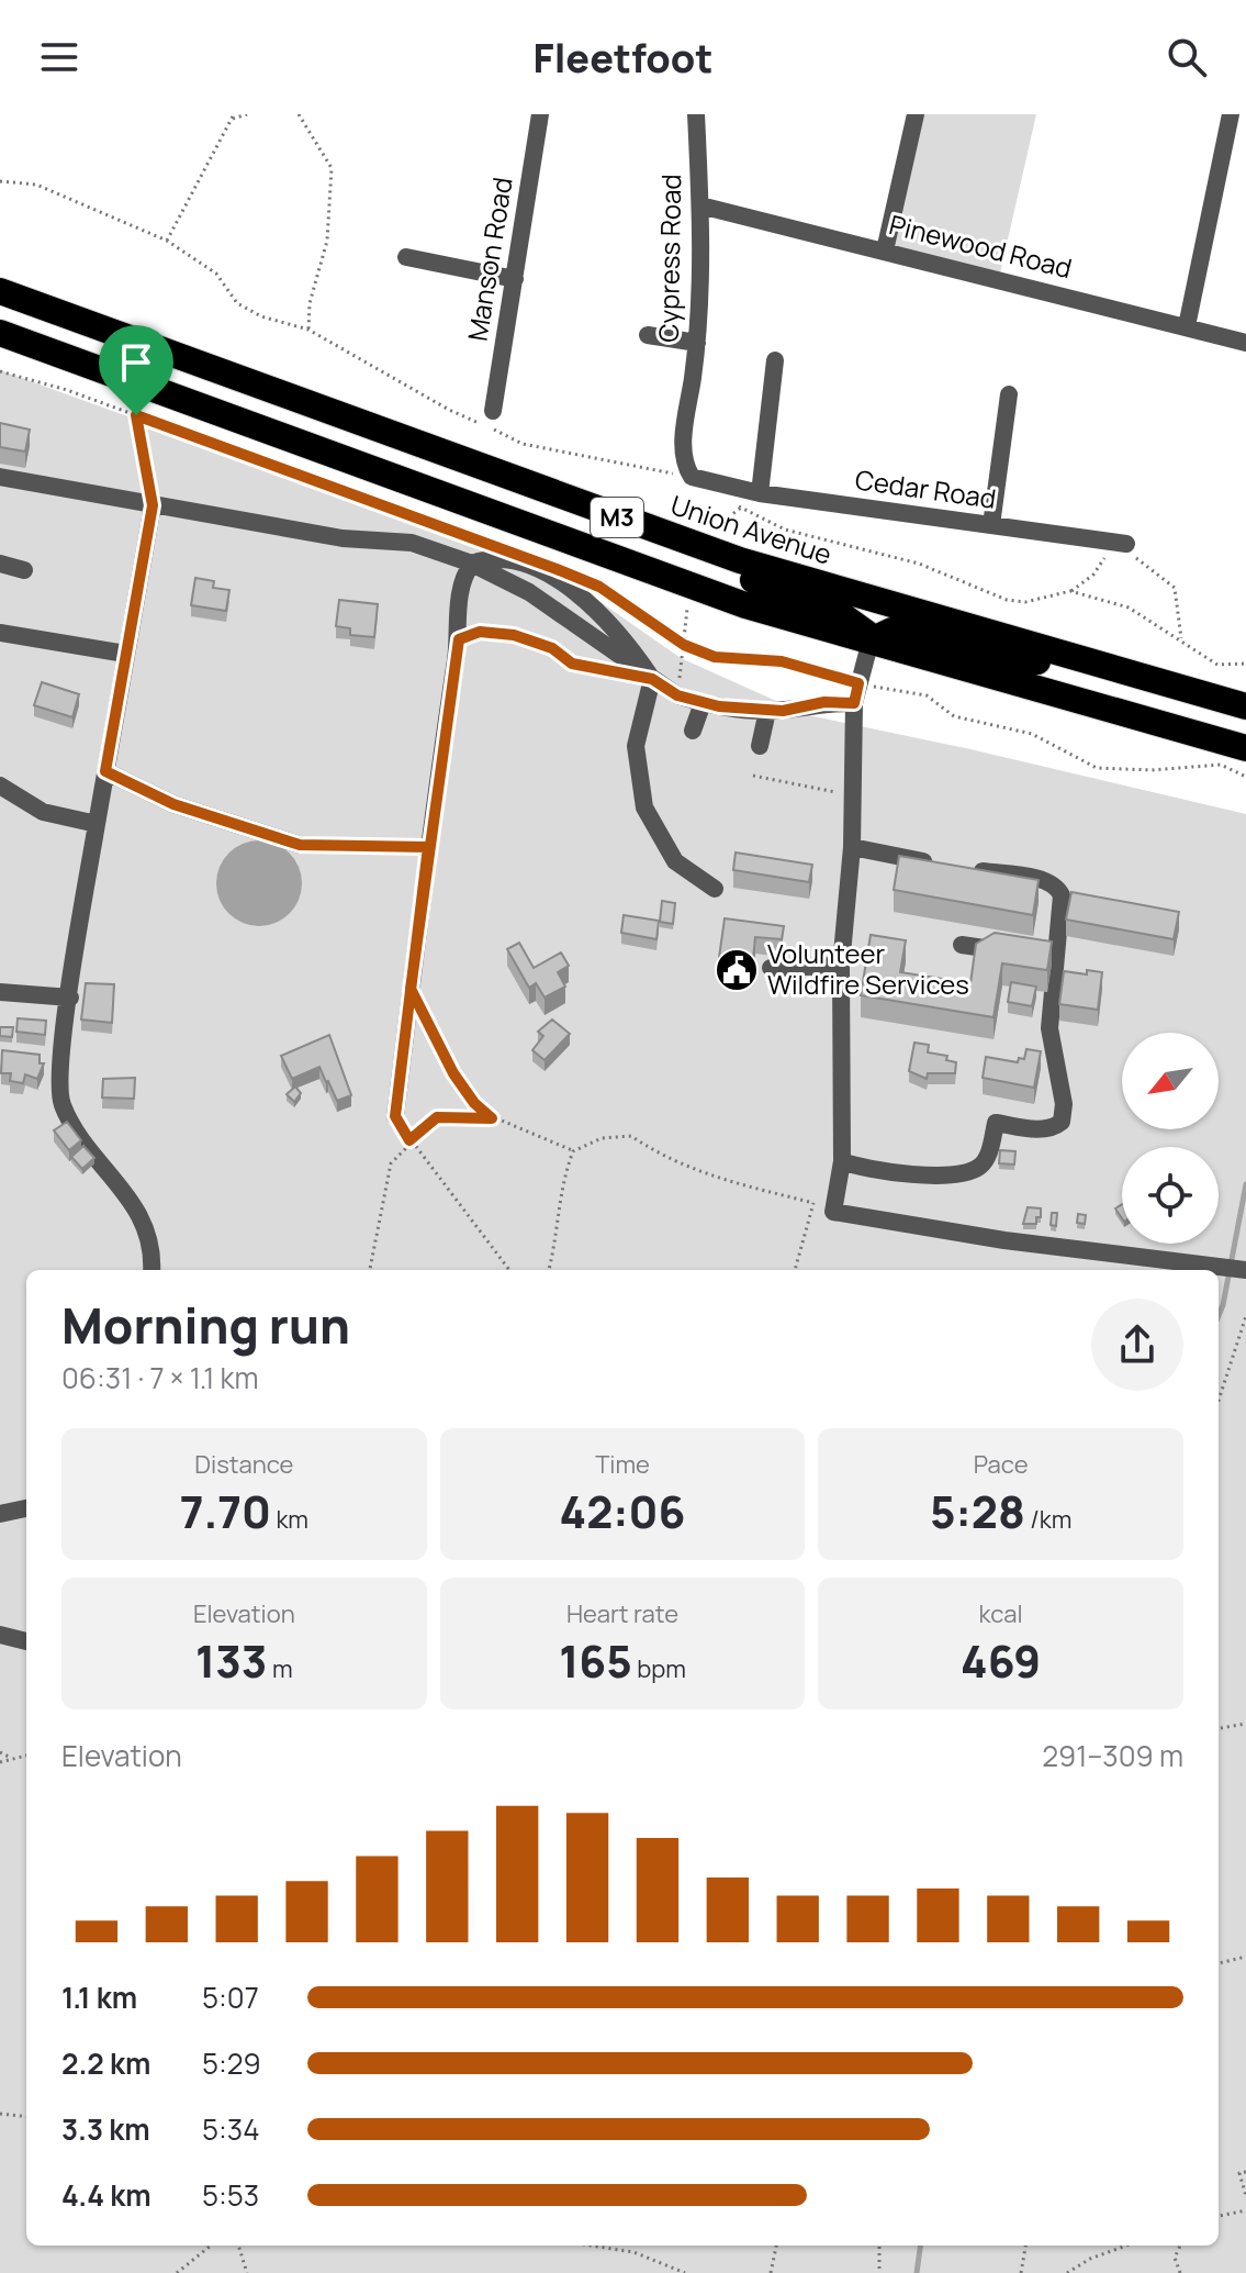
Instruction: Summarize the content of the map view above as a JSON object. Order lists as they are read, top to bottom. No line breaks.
{"streets":{"highway":["M3","Union Avenue"],"street":["Pinewood Road","Cypress Road","Manson Road","Cedar Road"]},"crossings":[["Pinewood Road","Cypress Road"]],"places":{"public building":["Volunteer Wildfire Services"]},"north":"bottom left","page":{"header":"Fleetfoot","heading":["Morning run","06:31 · 7 × 1.1 km"],"stats":[["Distance","7.70 km"],["Time","42:06"],["Pace","5:28 /km"],["Elevation","133 m"],["Heart rate","165 bpm"],["kcal","469"]],"chart":["Elevation","291–309 m"],"list":[{"name":"1.1 km","note":"5:07"},{"name":"2.2 km","note":"5:29"},{"name":"3.3 km","note":"5:34"},{"name":"4.4 km","note":"5:53"}]}}
